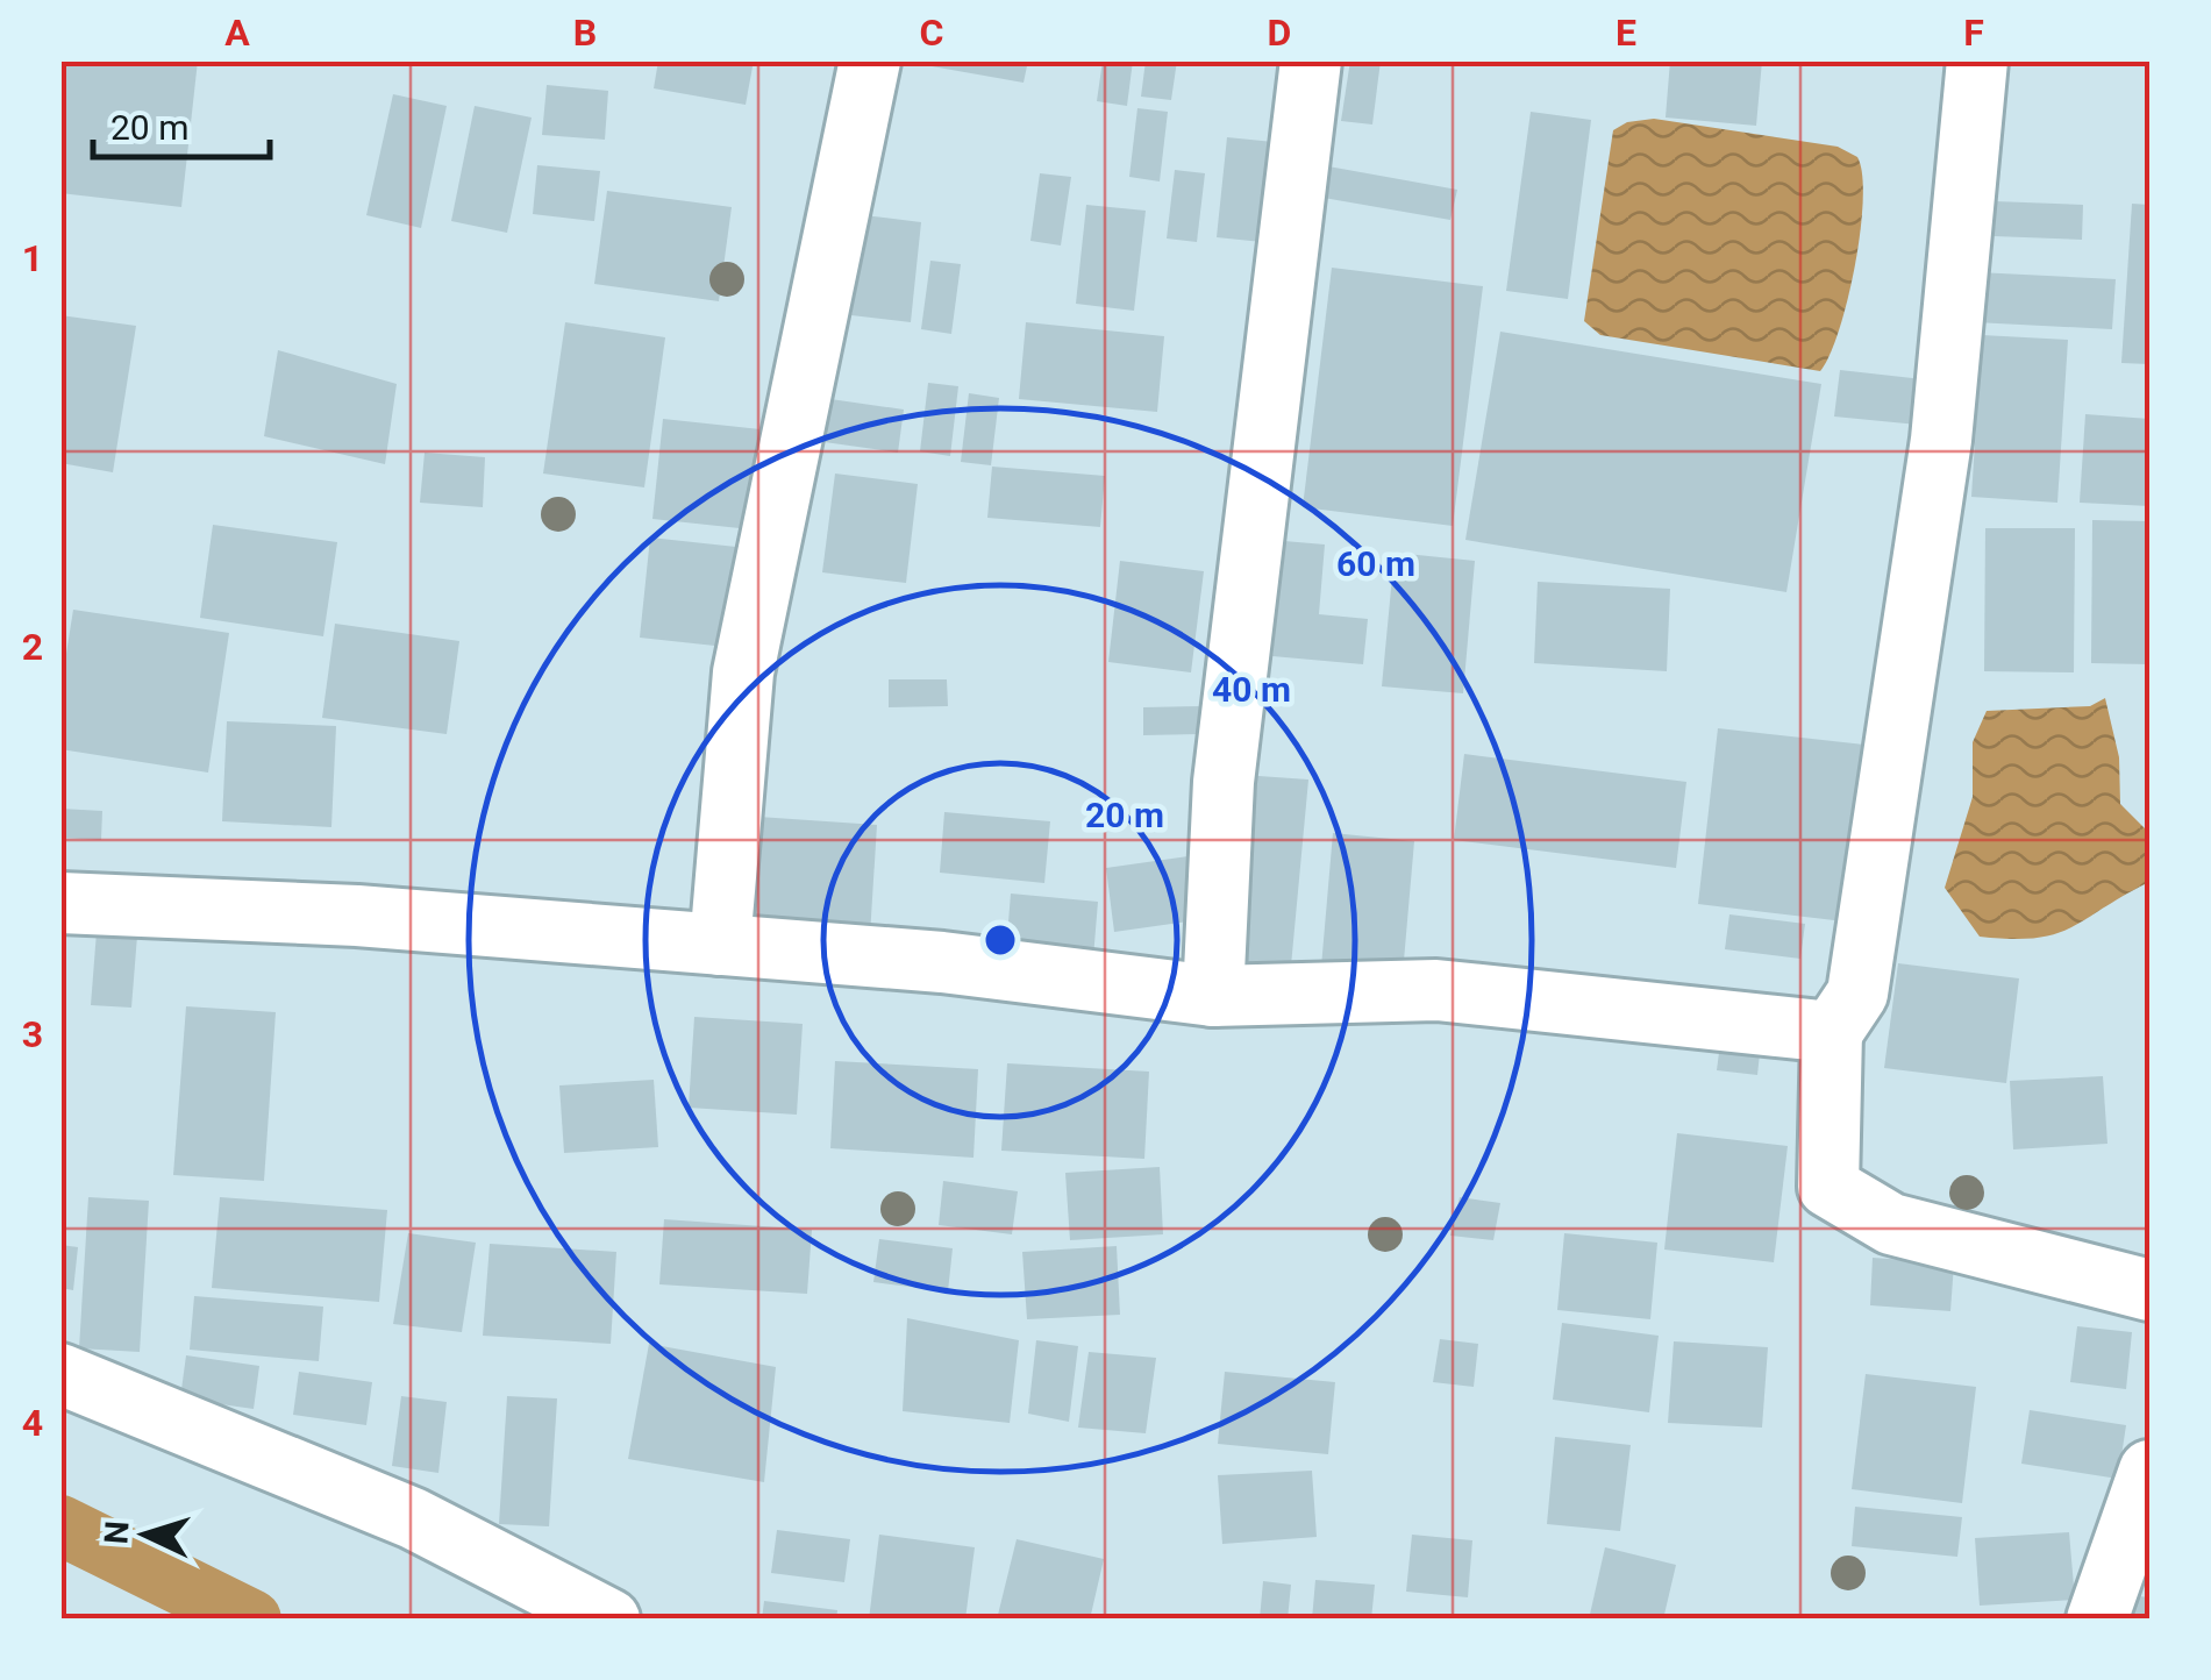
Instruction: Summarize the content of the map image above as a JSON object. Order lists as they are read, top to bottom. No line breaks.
{"scale_bar":"20 m","north":"left","grid":{"columns":["A","B","C","D","E","F"],"rows":["1","2","3","4"]},"rings":["60 m","40 m","20 m"]}
